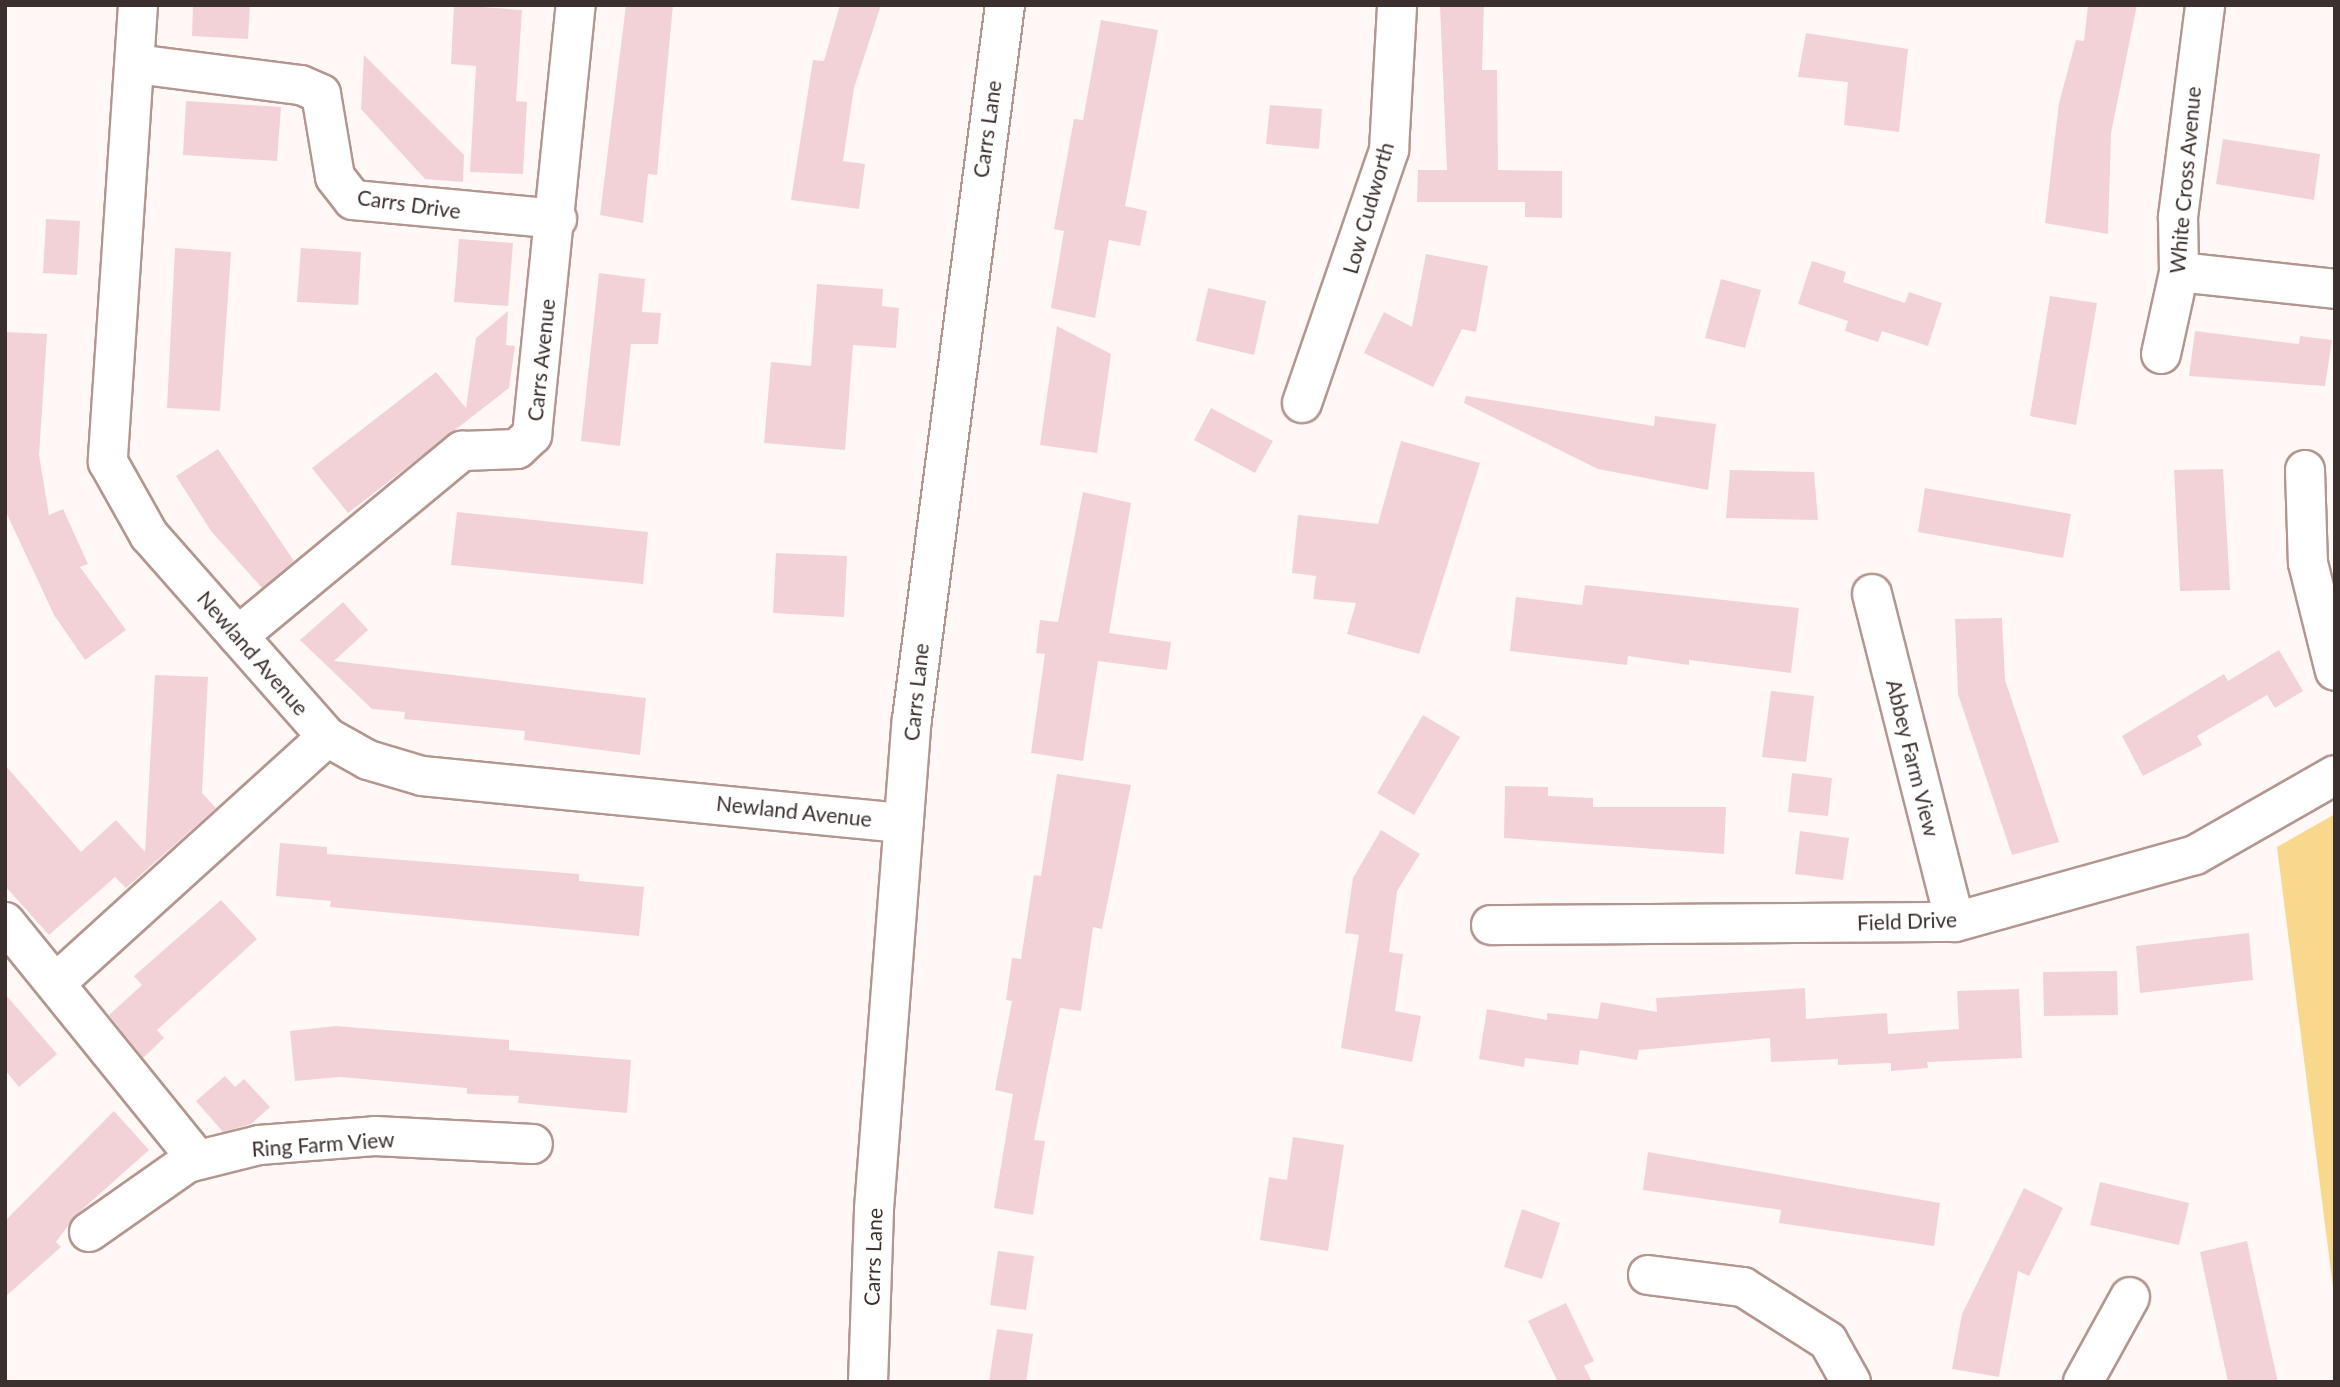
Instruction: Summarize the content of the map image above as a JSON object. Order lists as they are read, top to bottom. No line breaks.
{"streets":{"street":["Carrs Lane","White Cross Avenue","Carrs Drive","Low Cudworth","Carrs Avenue","Newland Avenue","Abbey Farm View","Field Drive","Ring Farm View"]},"crossings":[["Carrs Lane","Newland Avenue"],["Carrs Drive","Carrs Avenue"],["Carrs Drive","Newland Avenue"],["Carrs Avenue","Newland Avenue"],["Abbey Farm View","Field Drive"]]}
